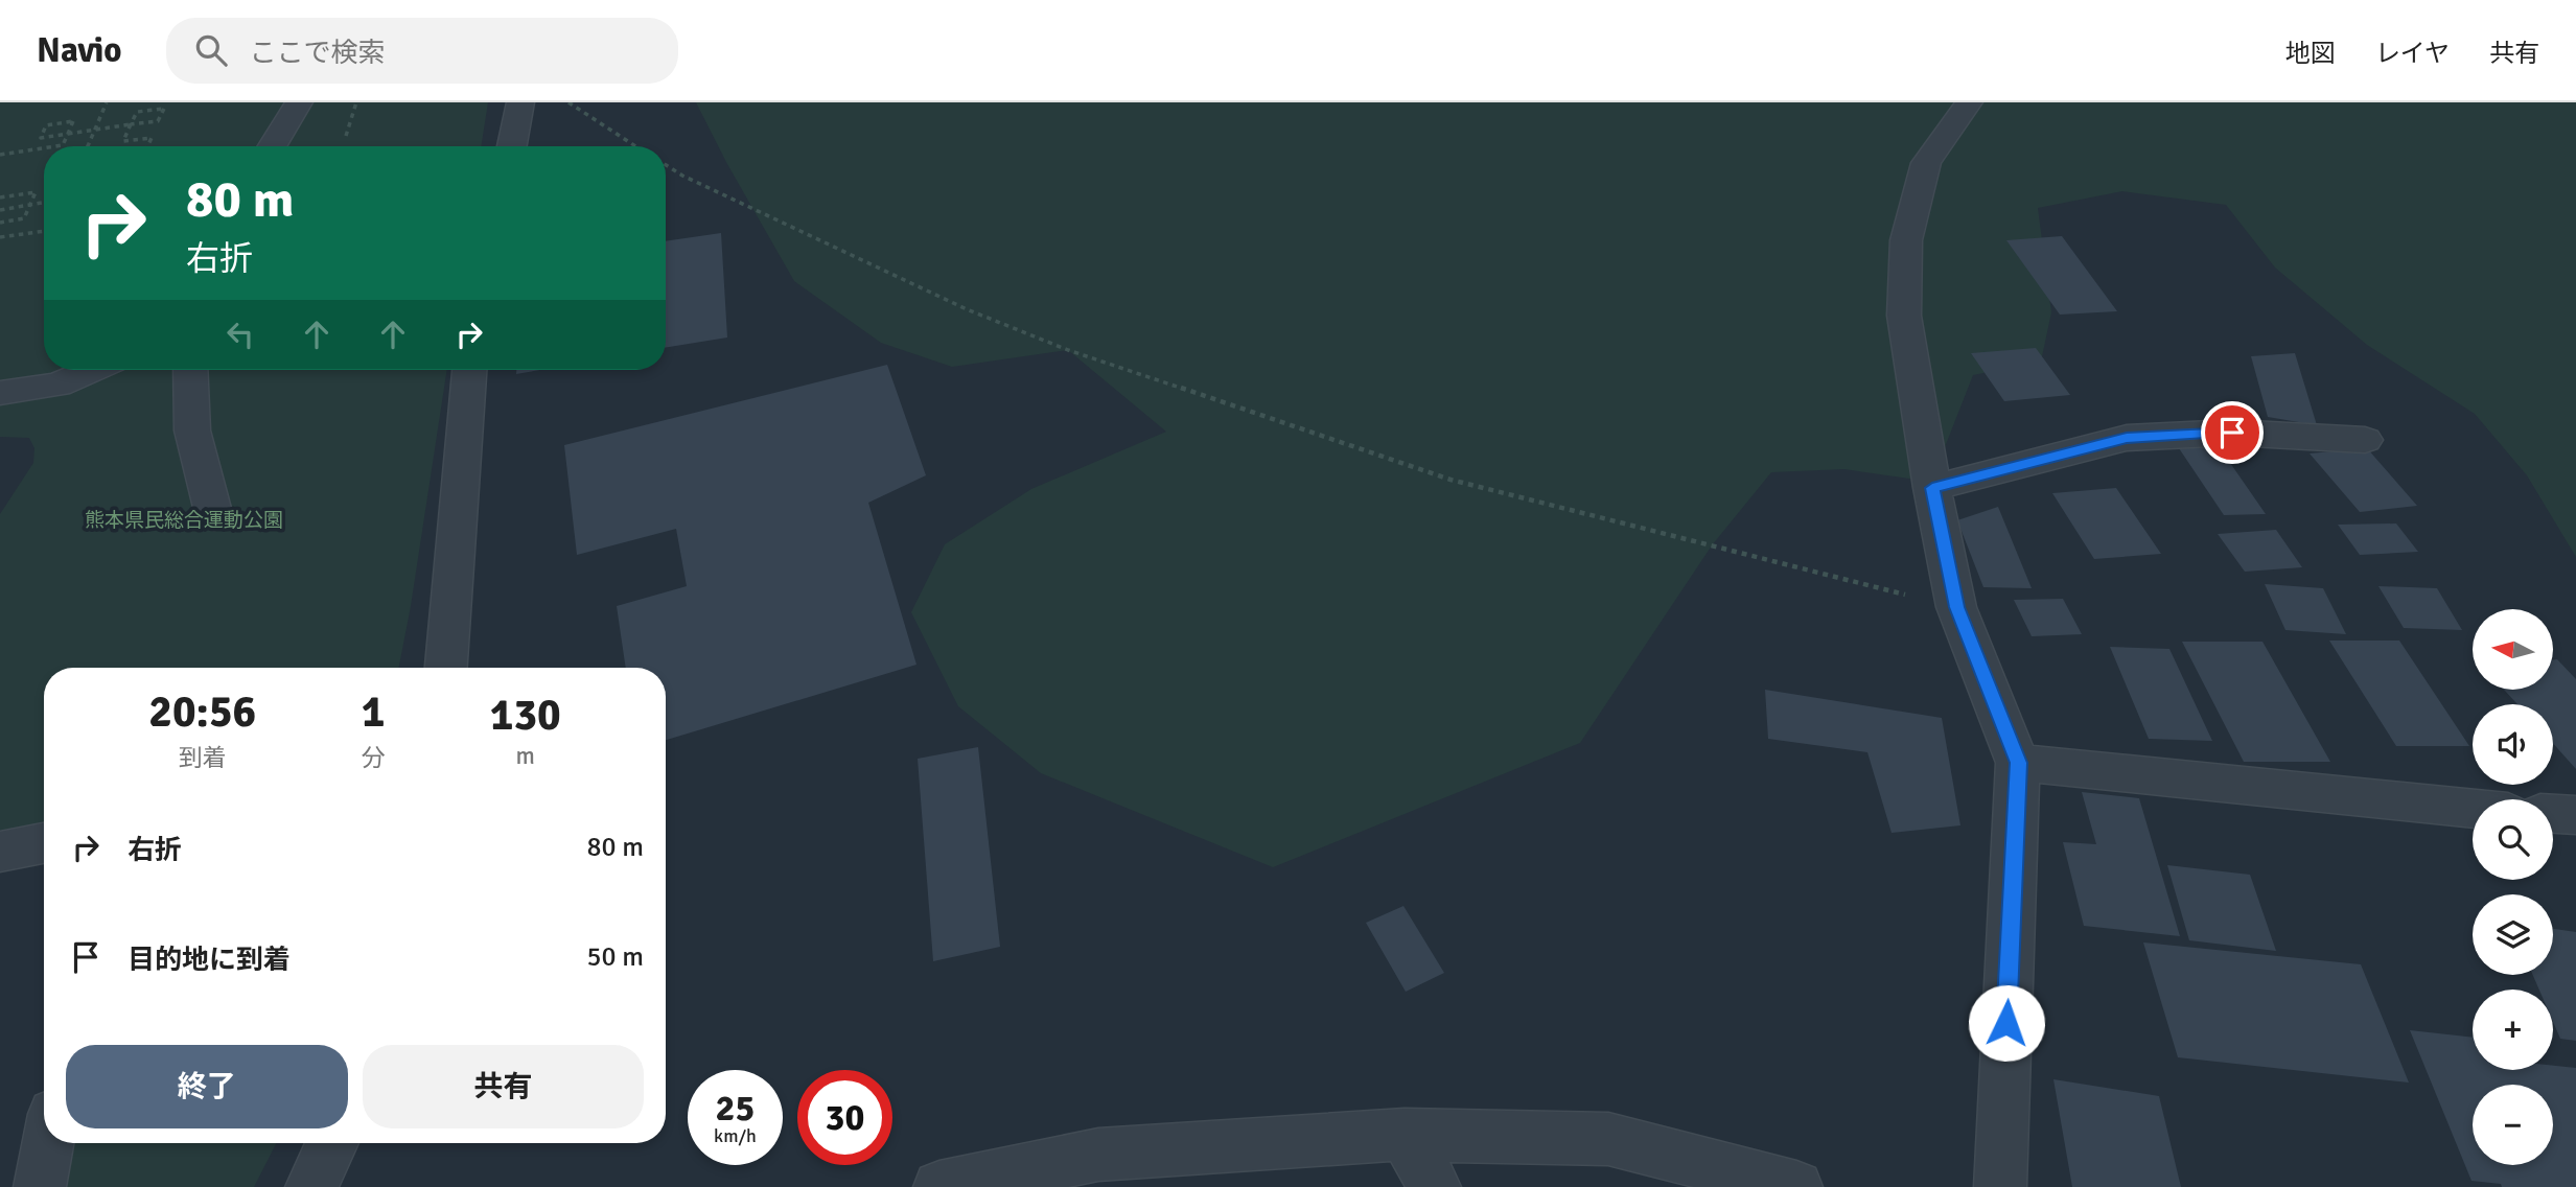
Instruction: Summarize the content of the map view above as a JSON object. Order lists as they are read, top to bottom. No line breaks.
{"parks":["熊本県民総合運動公園"],"north":"left","page":{"header":"Navio","search":"ここで検索","nav":["地図","レイヤ","共有"],"turn":["80 m","右折"],"map_buttons":["+","−"],"eta":["20:56","到着","1","分","130","m"],"list":[{"name":"右折","value":"80 m"},{"name":"目的地に到着","value":"50 m"}],"buttons":["終了","共有"],"speed":"25 km/h","limit":"30"}}
